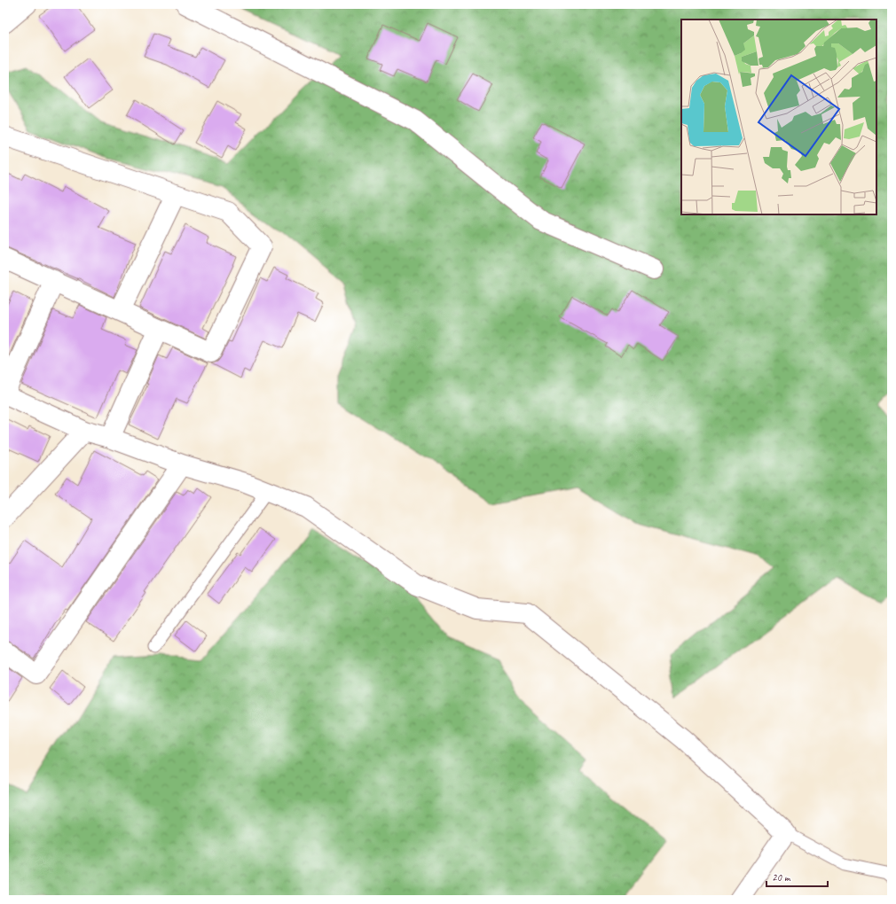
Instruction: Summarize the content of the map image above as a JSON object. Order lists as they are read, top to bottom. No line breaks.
{"scale_bar":"20 m"}
